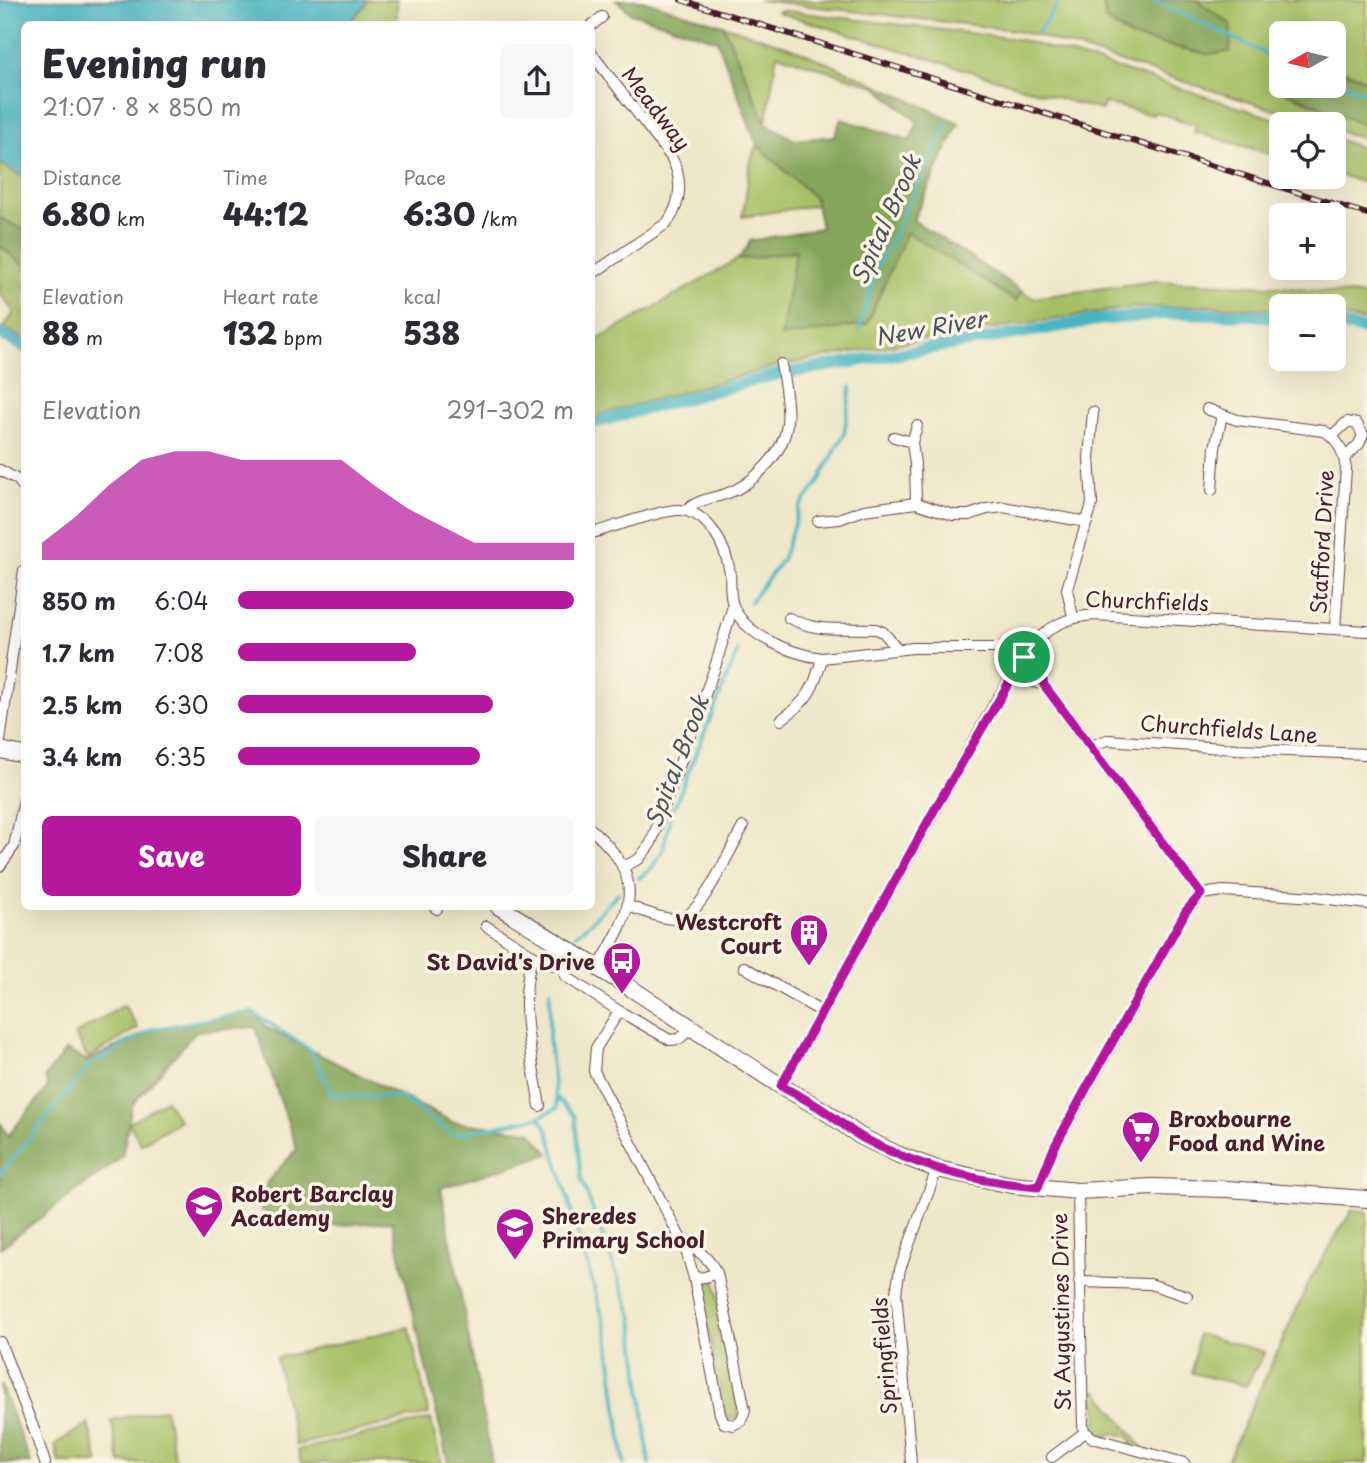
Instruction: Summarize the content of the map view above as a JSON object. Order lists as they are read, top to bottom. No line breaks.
{"streets":{"street":["Meadway","Stafford Drive","Churchfields","Churchfields Lane","St Augustines Drive","Springfields"]},"crossings":[["Stafford Drive","Churchfields"]],"water":["Spital Brook","New River"],"places":{"building":["Westcroft Court"],"bus stop":["St David's Drive"],"supermarket":["Broxbourne Food and Wine"],"school or university":["Robert Barclay Academy","Sheredes Primary School"]},"north":"left","page":{"map_buttons":["+","−"],"heading":["Evening run","21:07 · 8 × 850 m"],"stats":[["Distance","6.80 km"],["Time","44:12"],["Pace","6:30 /km"],["Elevation","88 m"],["Heart rate","132 bpm"],["kcal","538"]],"chart":["Elevation","291–302 m"],"list":[{"name":"850 m","note":"6:04"},{"name":"1.7 km","note":"7:08"},{"name":"2.5 km","note":"6:30"},{"name":"3.4 km","note":"6:35"}],"buttons":["Save","Share"]}}
